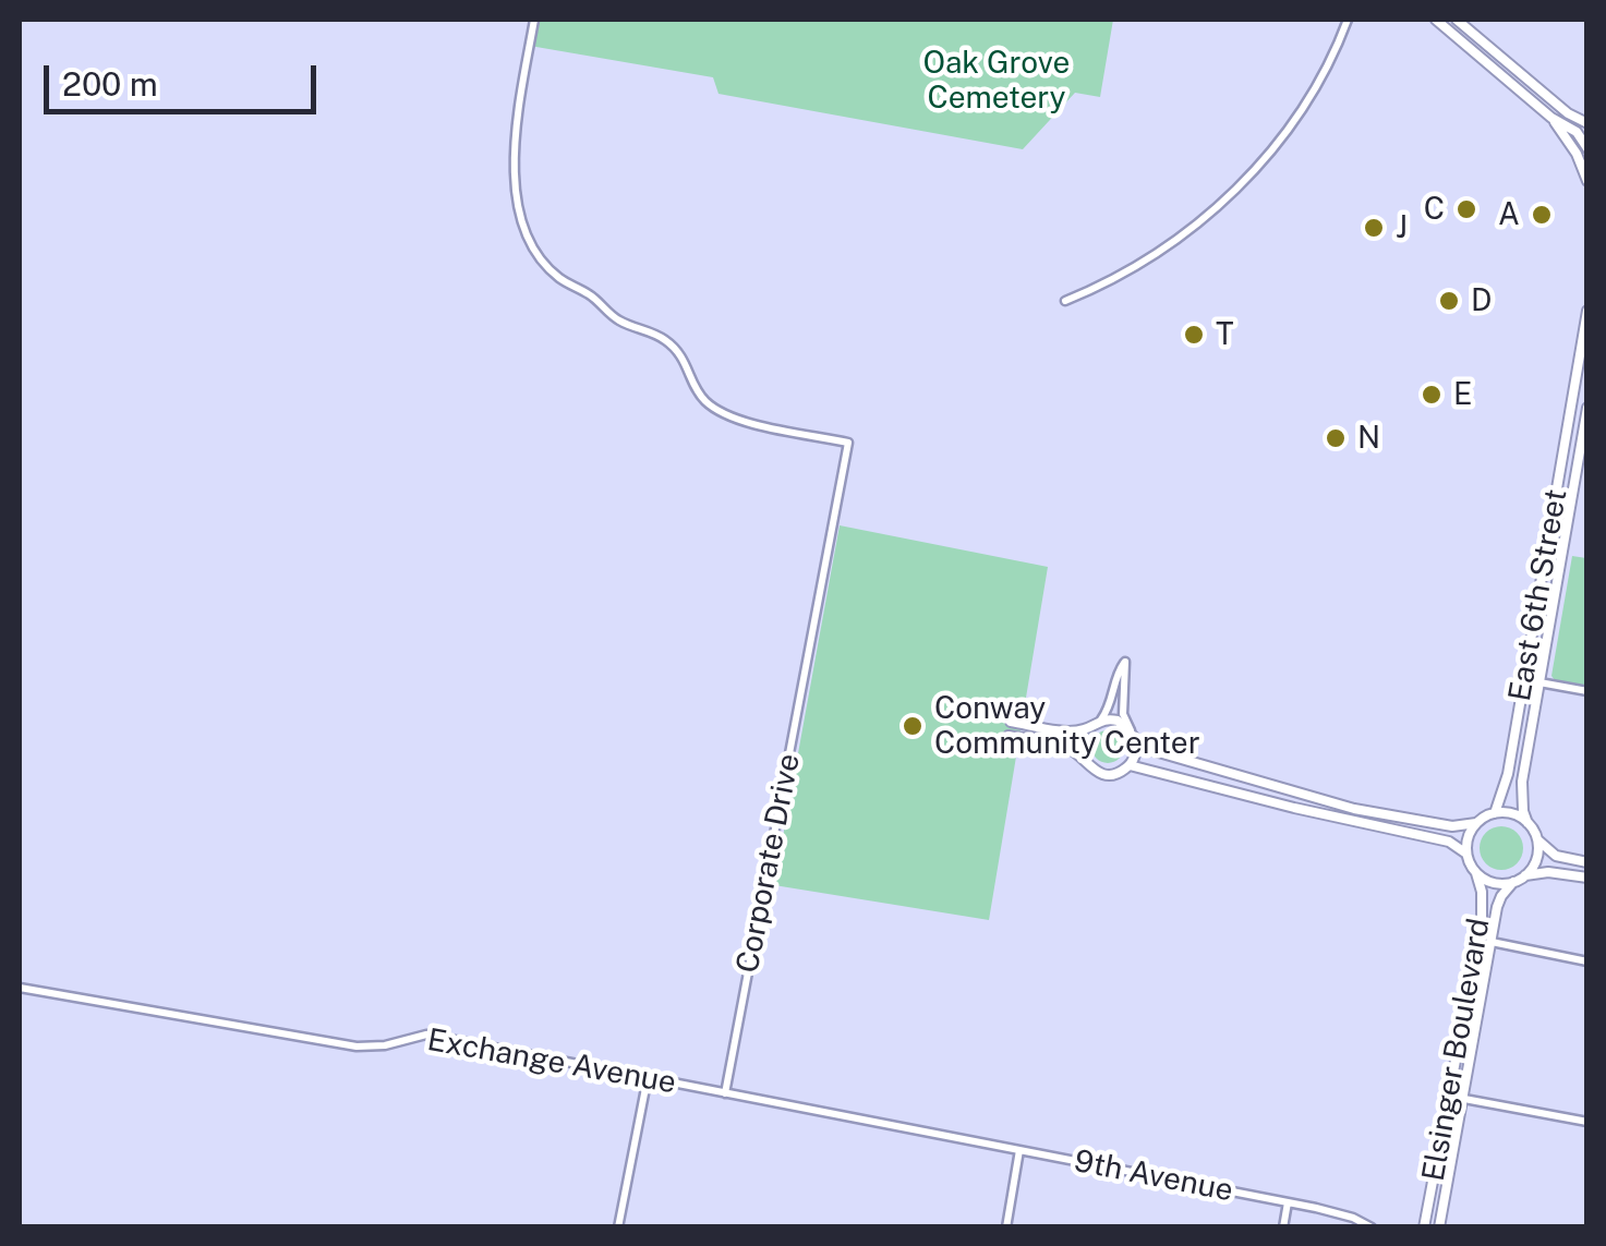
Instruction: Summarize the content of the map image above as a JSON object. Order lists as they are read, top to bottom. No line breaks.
{"streets":{"street":["East 6th Street","Corporate Drive","Elsinger Boulevard","Exchange Avenue","9th Avenue"]},"crossings":[["East 6th Street","Elsinger Boulevard"],["Corporate Drive","Exchange Avenue"],["Exchange Avenue","9th Avenue"]],"parks":["Oak Grove Cemetery"],"places":["C","A","J","D","T","E","N","Conway Community Center"],"scale_bar":"200 m"}
